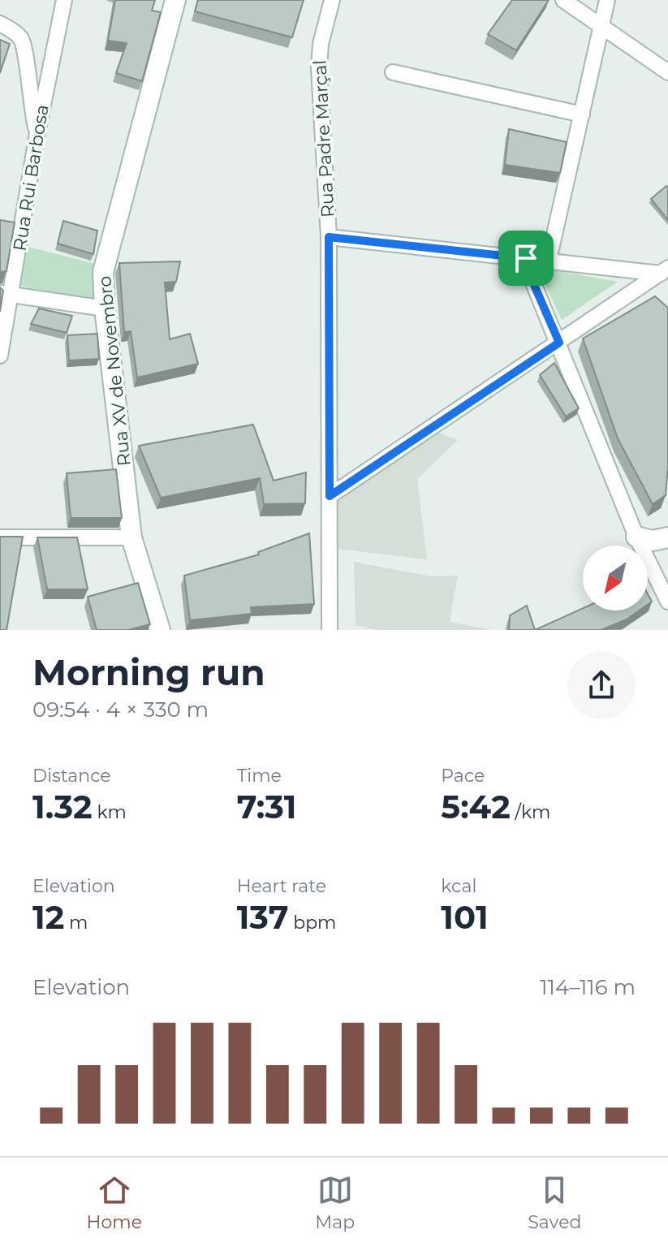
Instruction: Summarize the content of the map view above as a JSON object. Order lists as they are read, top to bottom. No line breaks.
{"streets":{"main road":["Rua XV de Novembro"],"street":["Rua Padre Marçal","Rua Rui Barbosa"]},"north":"bottom left","page":{"heading":["Morning run","09:54 · 4 × 330 m"],"stats":[["Distance","1.32 km"],["Time","7:31"],["Pace","5:42 /km"],["Elevation","12 m"],["Heart rate","137 bpm"],["kcal","101"]],"chart":["Elevation","114–116 m"],"tabs":["Home","Map","Saved"]}}
